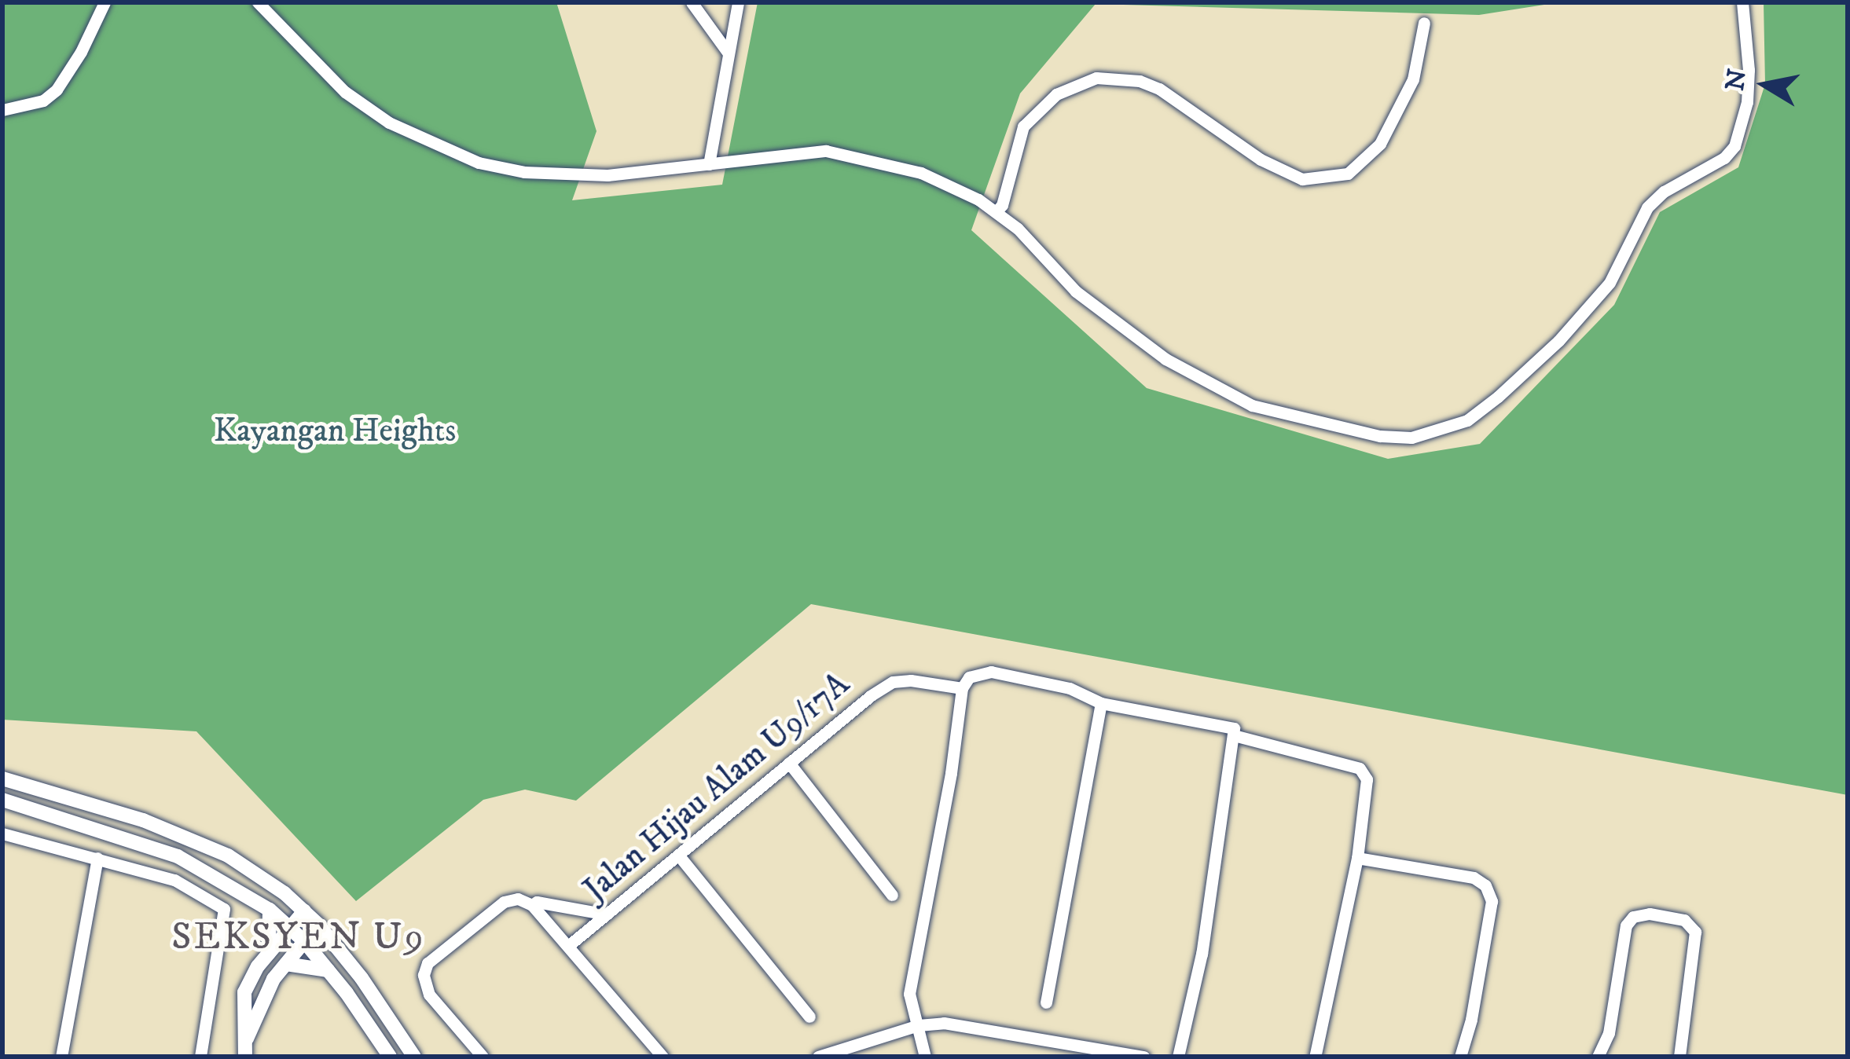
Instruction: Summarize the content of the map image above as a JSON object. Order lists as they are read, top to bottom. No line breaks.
{"streets":{"street":["Jalan Hijau Alam U9/17A"]},"districts":["SEKSYEN U9"],"parks":["Kayangan Heights"],"north":"left"}
